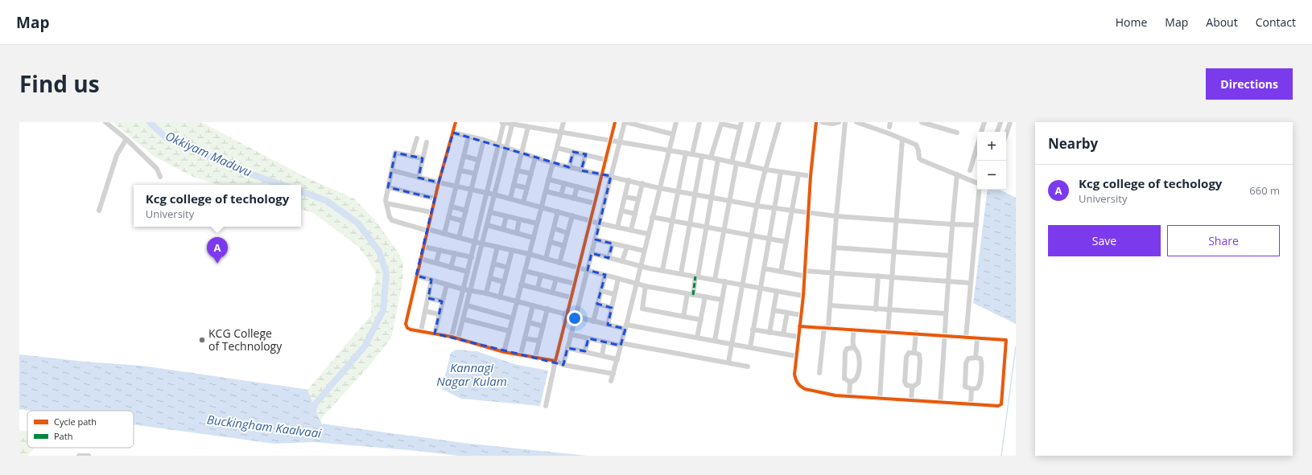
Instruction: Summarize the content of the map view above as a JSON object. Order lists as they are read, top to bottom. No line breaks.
{"water":["Okkiyam Maduvu","Kannagi Nagar Kulam","Buckingham Kaalvaai"],"places":["KCG College of Technology"],"legend":["Cycle path","Path"],"page":{"header":"Map","nav":["Home","Map","About","Contact"],"title":"Find us","buttons":["Directions",["Save","Share"]],"heading":"Nearby","map_buttons":["+","−"],"list":[{"mark":"A","name":"Kcg college of techology","note":"University","value":"660 m"}],"popup":["Kcg college of techology","University"],"pins":"A"}}
